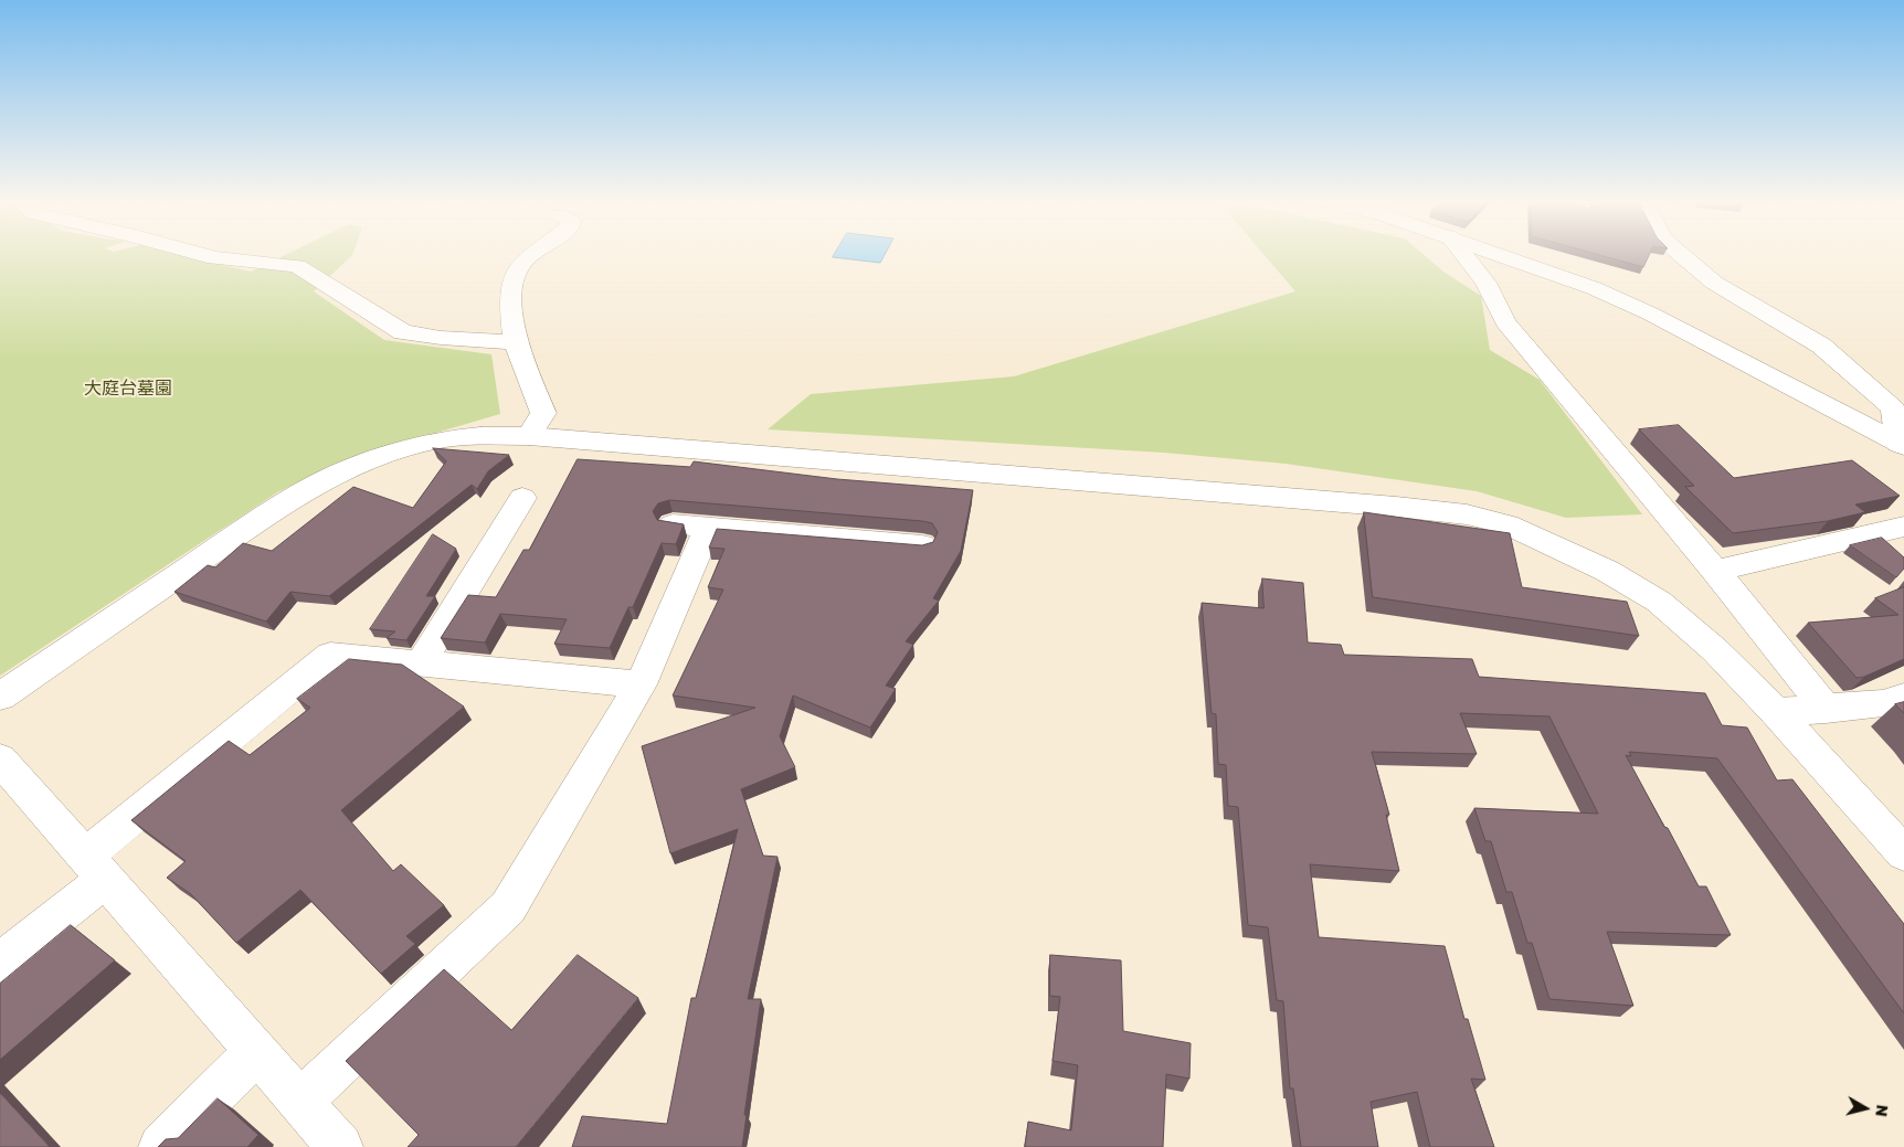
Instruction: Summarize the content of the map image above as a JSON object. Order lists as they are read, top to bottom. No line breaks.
{"parks":["大庭台墓園"],"north":"right"}
